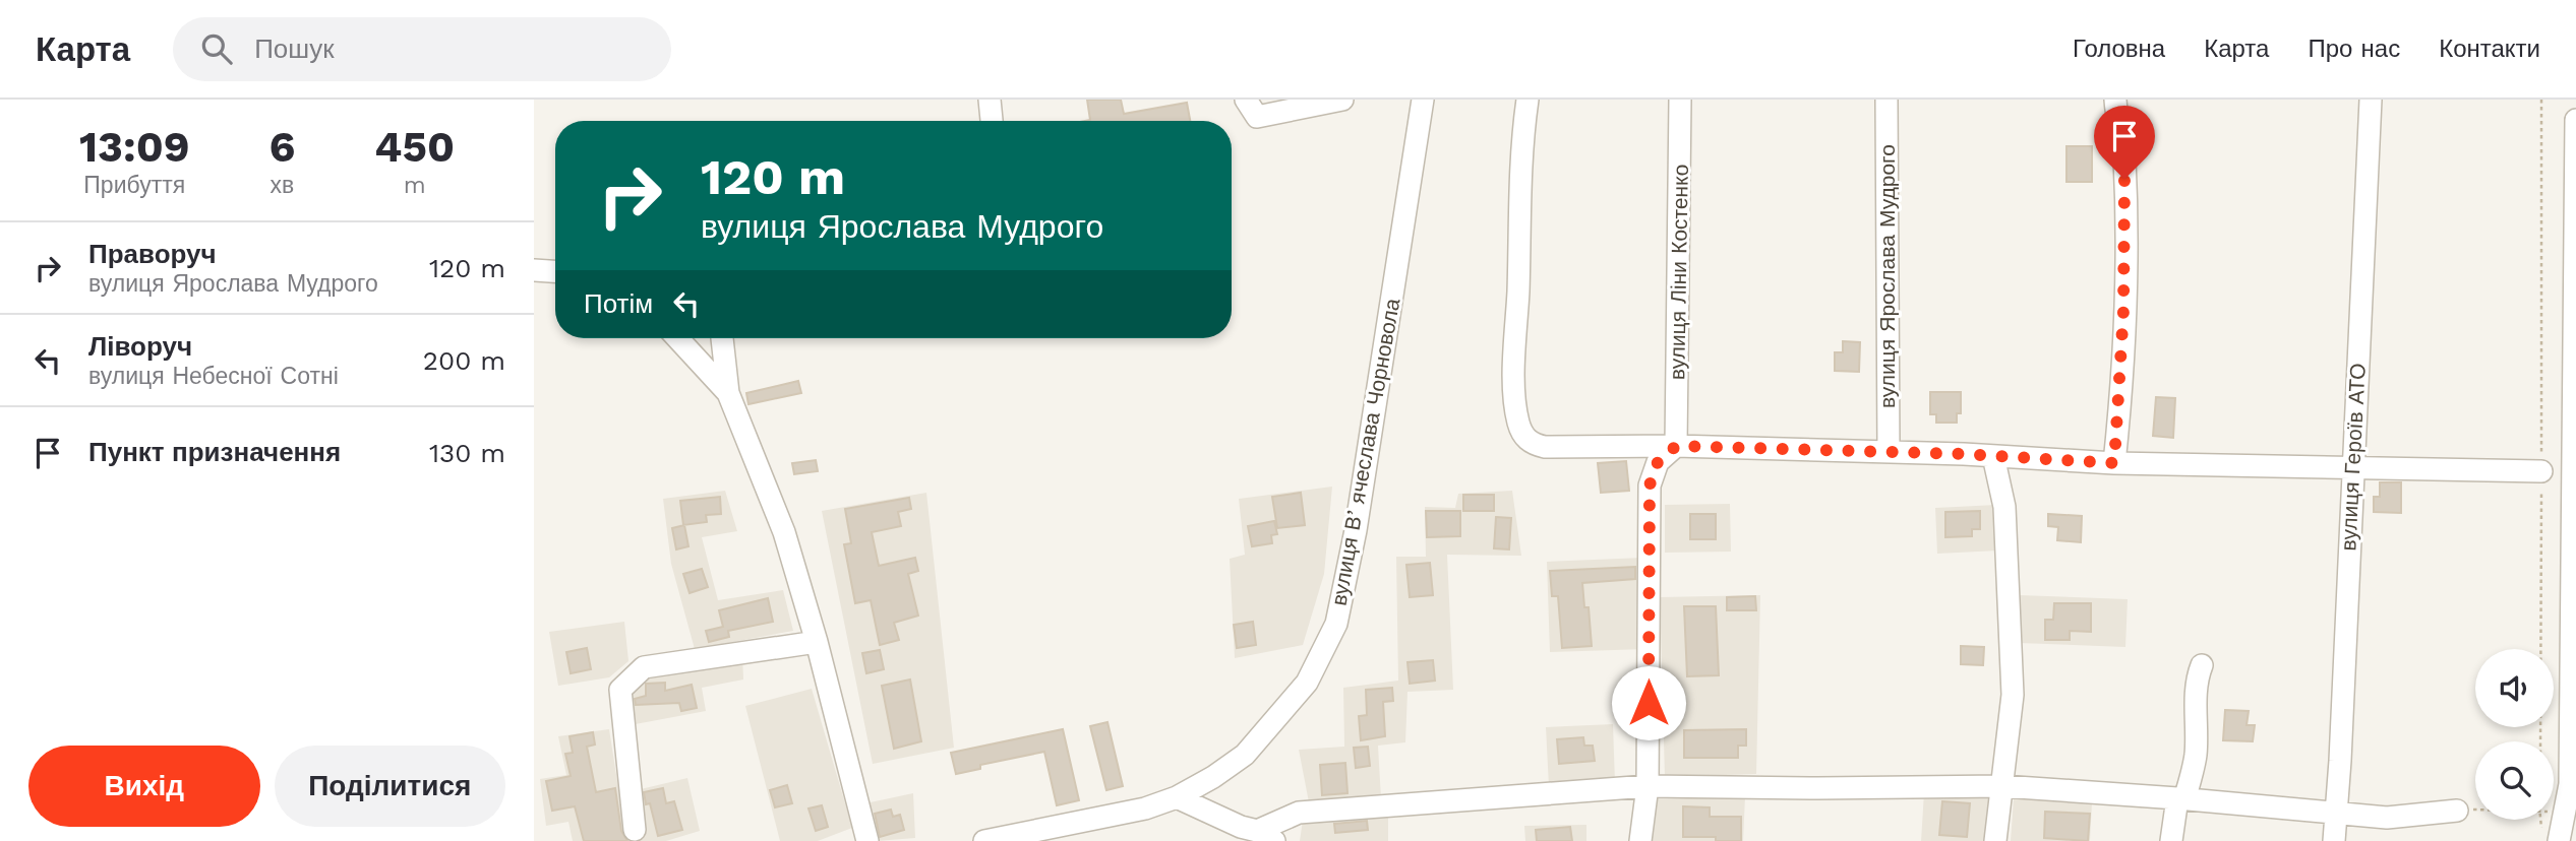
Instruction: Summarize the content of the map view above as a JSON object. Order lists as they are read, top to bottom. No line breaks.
{"streets":{"street":["вулиця Ліни Костенко","вулиця Ярослава Мудрого","вулиця Вʼячеслава Чорновола","вулиця Героїв АТО"]},"page":{"header":"Карта","search":"Пошук","nav":["Головна","Карта","Про нас","Контакти"],"eta":["13:09","Прибуття","6","хв","450","m"],"turn":["120 m","вулиця Ярослава Мудрого"],"list":[{"name":"Праворуч","note":"вулиця Ярослава Мудрого","value":"120 m"},{"name":"Ліворуч","note":"вулиця Небесної Сотні","value":"200 m"},{"name":"Пункт призначення","value":"130 m"}],"then":"Потім","buttons":["Вихід","Поділитися"]}}
